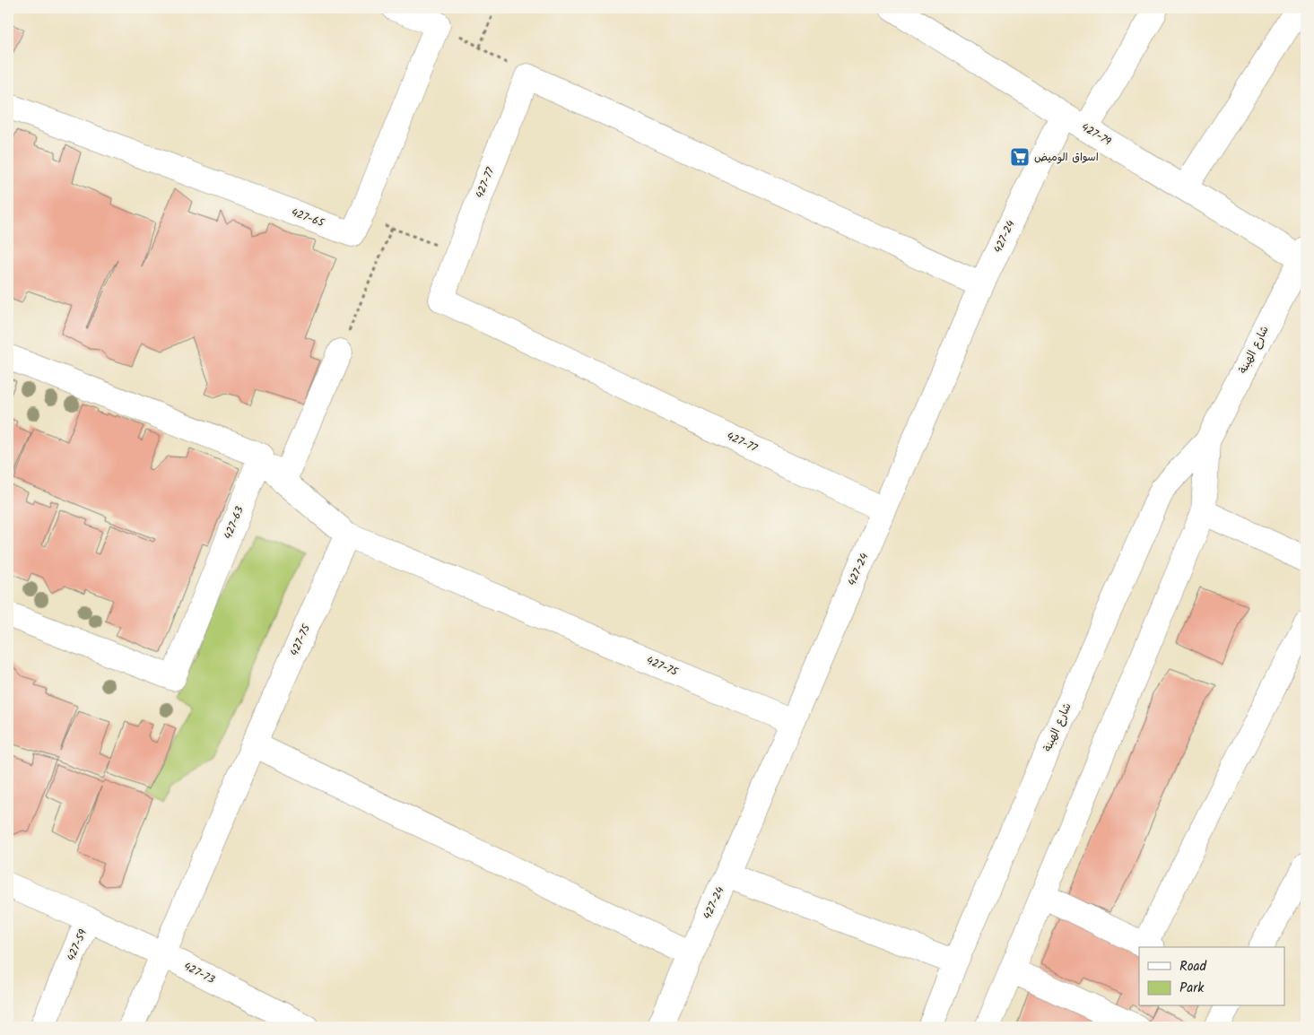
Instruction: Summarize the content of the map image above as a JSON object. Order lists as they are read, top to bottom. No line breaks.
{"streets":{"street":["427-79","427-77","427-65","427-24","شارع الهبنة","427-63","427-75","427-59","427-73"]},"crossings":[["427-79","427-24"],["427-79","شارع الهبنة"],["427-77","427-24"],["427-24","427-75"],["427-75","427-73"],["427-59","427-73"]],"places":{"supermarket":["اسواق الوميض"]},"legend":["Road","Park"]}
